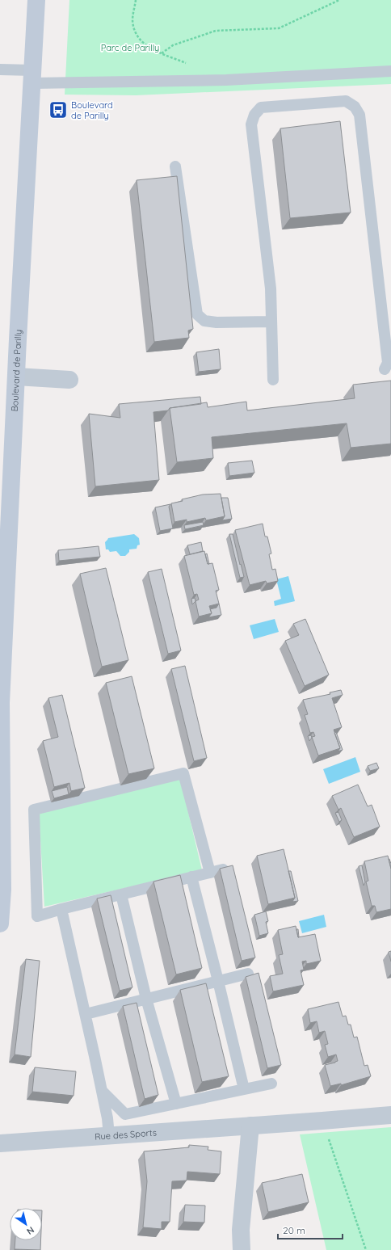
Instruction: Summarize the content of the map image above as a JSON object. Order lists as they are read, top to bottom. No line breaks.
{"streets":{"main road":["Boulevard de Parilly"],"street":["Rue des Sports"]},"parks":["Parc de Parilly"],"places":{"bus stop":["Boulevard de Parilly"]},"scale_bar":"20 m","north":"bottom right"}
